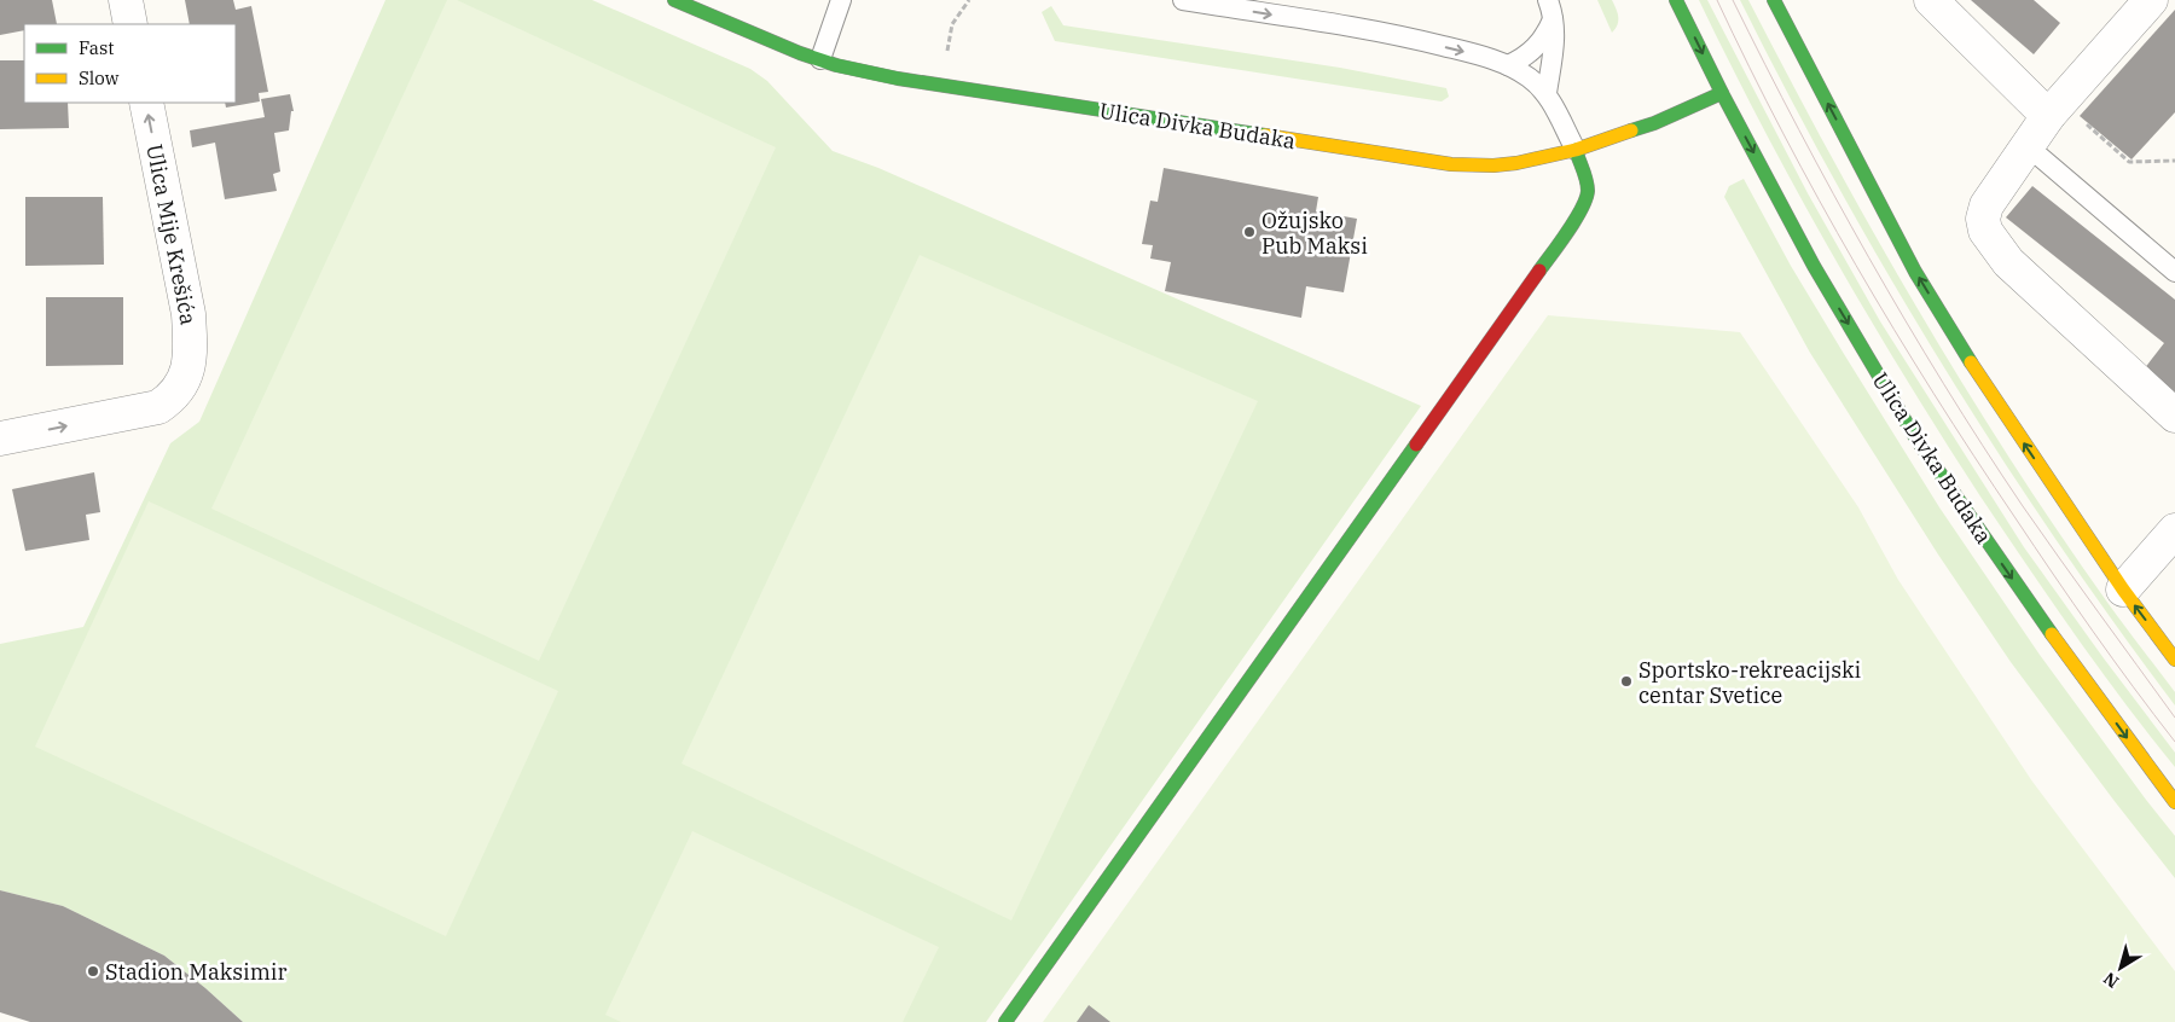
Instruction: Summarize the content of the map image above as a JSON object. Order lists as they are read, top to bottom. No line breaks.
{"streets":{"street":["Ulica Divka Budaka","Ulica Mije Krešića"]},"places":["Ožujsko Pub Maksi","Sportsko-rekreacijski centar Svetice","Stadion Maksimir"],"legend":["Fast","Slow"],"north":"bottom left"}
